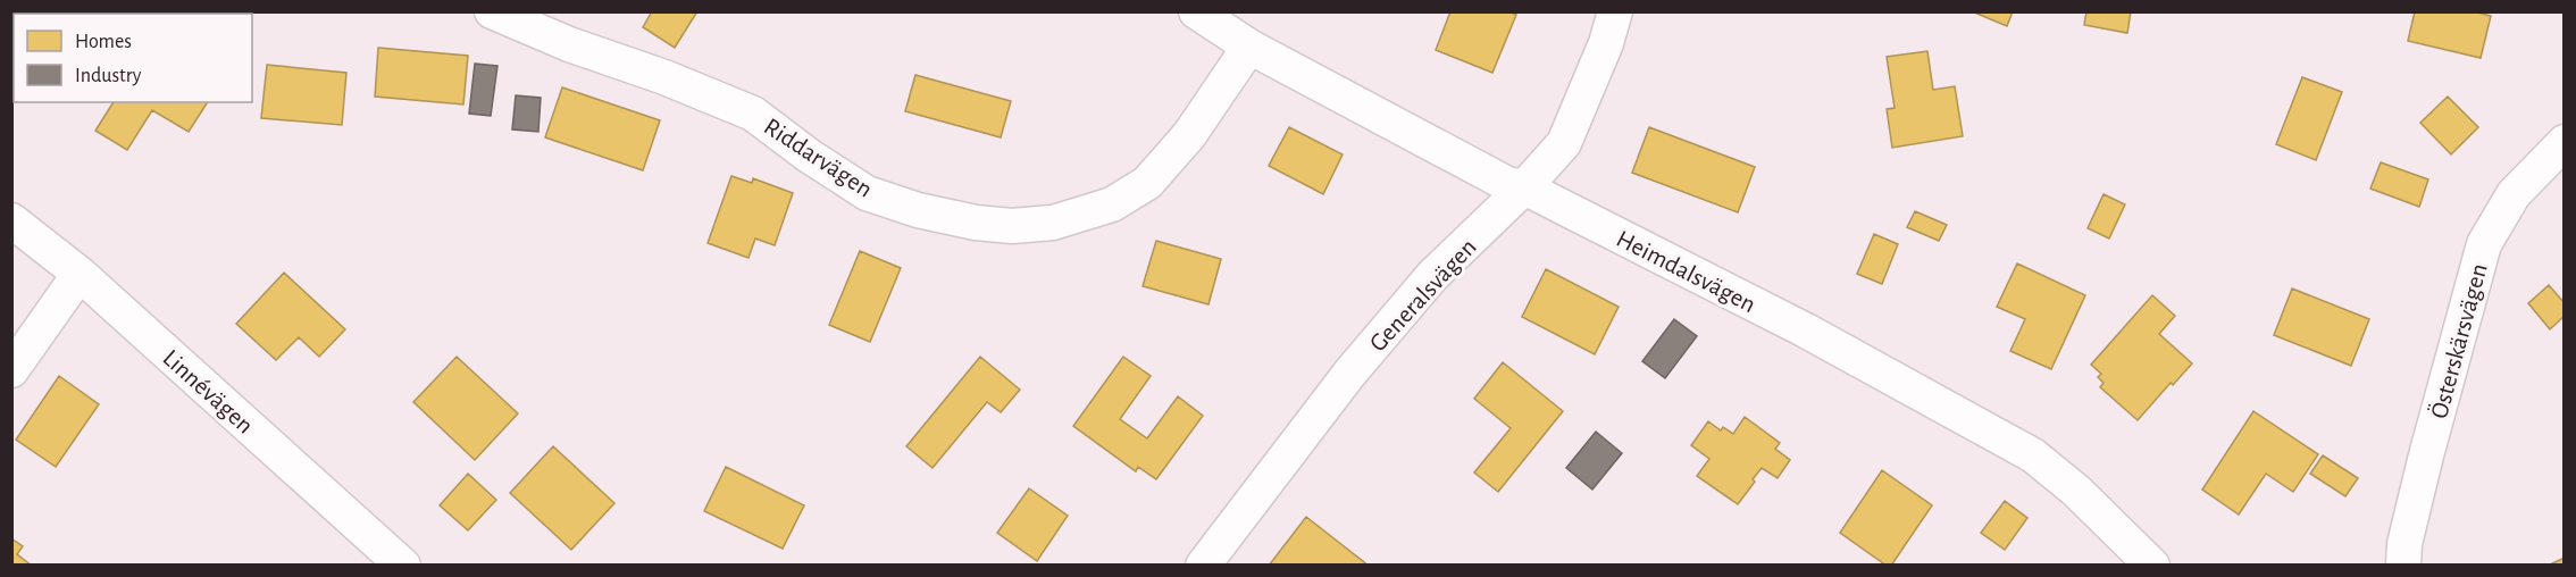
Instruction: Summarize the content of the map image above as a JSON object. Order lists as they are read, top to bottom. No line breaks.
{"streets":{"street":["Riddarvägen","Heimdalsvägen","Generalsvägen","Österskärsvägen","Linnévägen"]},"crossings":[["Riddarvägen","Heimdalsvägen"],["Heimdalsvägen","Generalsvägen"]],"legend":["Homes","Industry"]}
